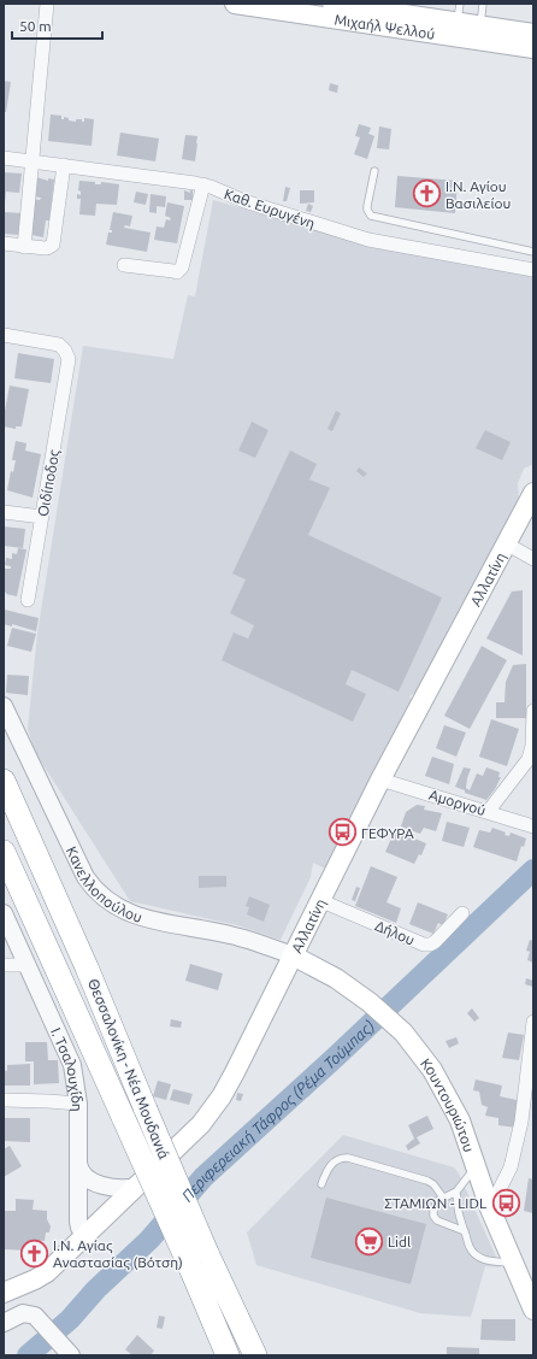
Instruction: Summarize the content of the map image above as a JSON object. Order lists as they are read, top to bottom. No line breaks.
{"streets":{"highway":["Θεσσαλονίκη - Νέα Μουδανιά"],"main road":["Μιχαήλ Ψελλού","Αλλατίνη","Κουντουριώτου"],"street":["Καθ. Ευρυγένη","Οιδίποδος","Αμοργού","Κανελλοπούλου","Δήλου","Ι. Τσαλουχίδη"]},"crossings":[["Αλλατίνη","Αμοργού"],["Αλλατίνη","Κανελλοπούλου"],["Αλλατίνη","Δήλου"],["Αλλατίνη","Ι. Τσαλουχίδη"],["Αλλατίνη","Κουντουριώτου"],["Κανελλοπούλου","Κουντουριώτου"]],"water":["Περιφερειακή Τάφρος (Ρέμα Τούμπας)"],"places":{"church":["Ι.Ν. Αγίου Βασιλείου","Ι.Ν. Αγίας Αναστασίας (Βότση)"],"bus stop":["ΓΕΦΥΡΑ","ΣΤΑΜΙΩΝ - LIDL"],"supermarket":["Lidl"]},"scale_bar":"50 m"}
